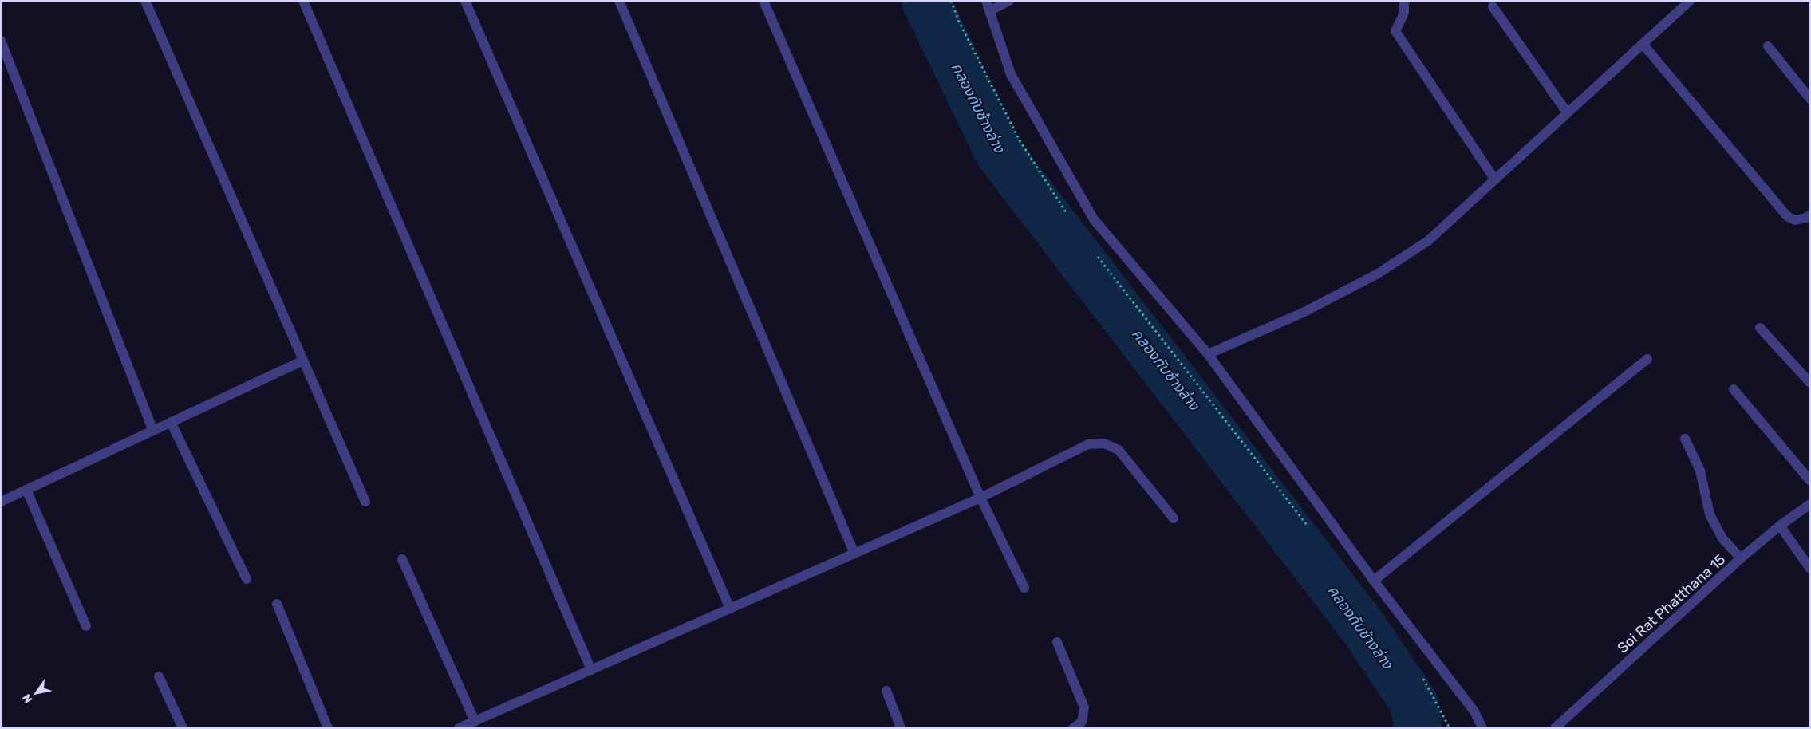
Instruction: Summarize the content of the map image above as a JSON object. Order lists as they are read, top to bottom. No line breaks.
{"streets":{"street":["Soi Rat Phatthana 15"]},"water":["คลองทับช้างล่าง"],"north":"bottom left"}
